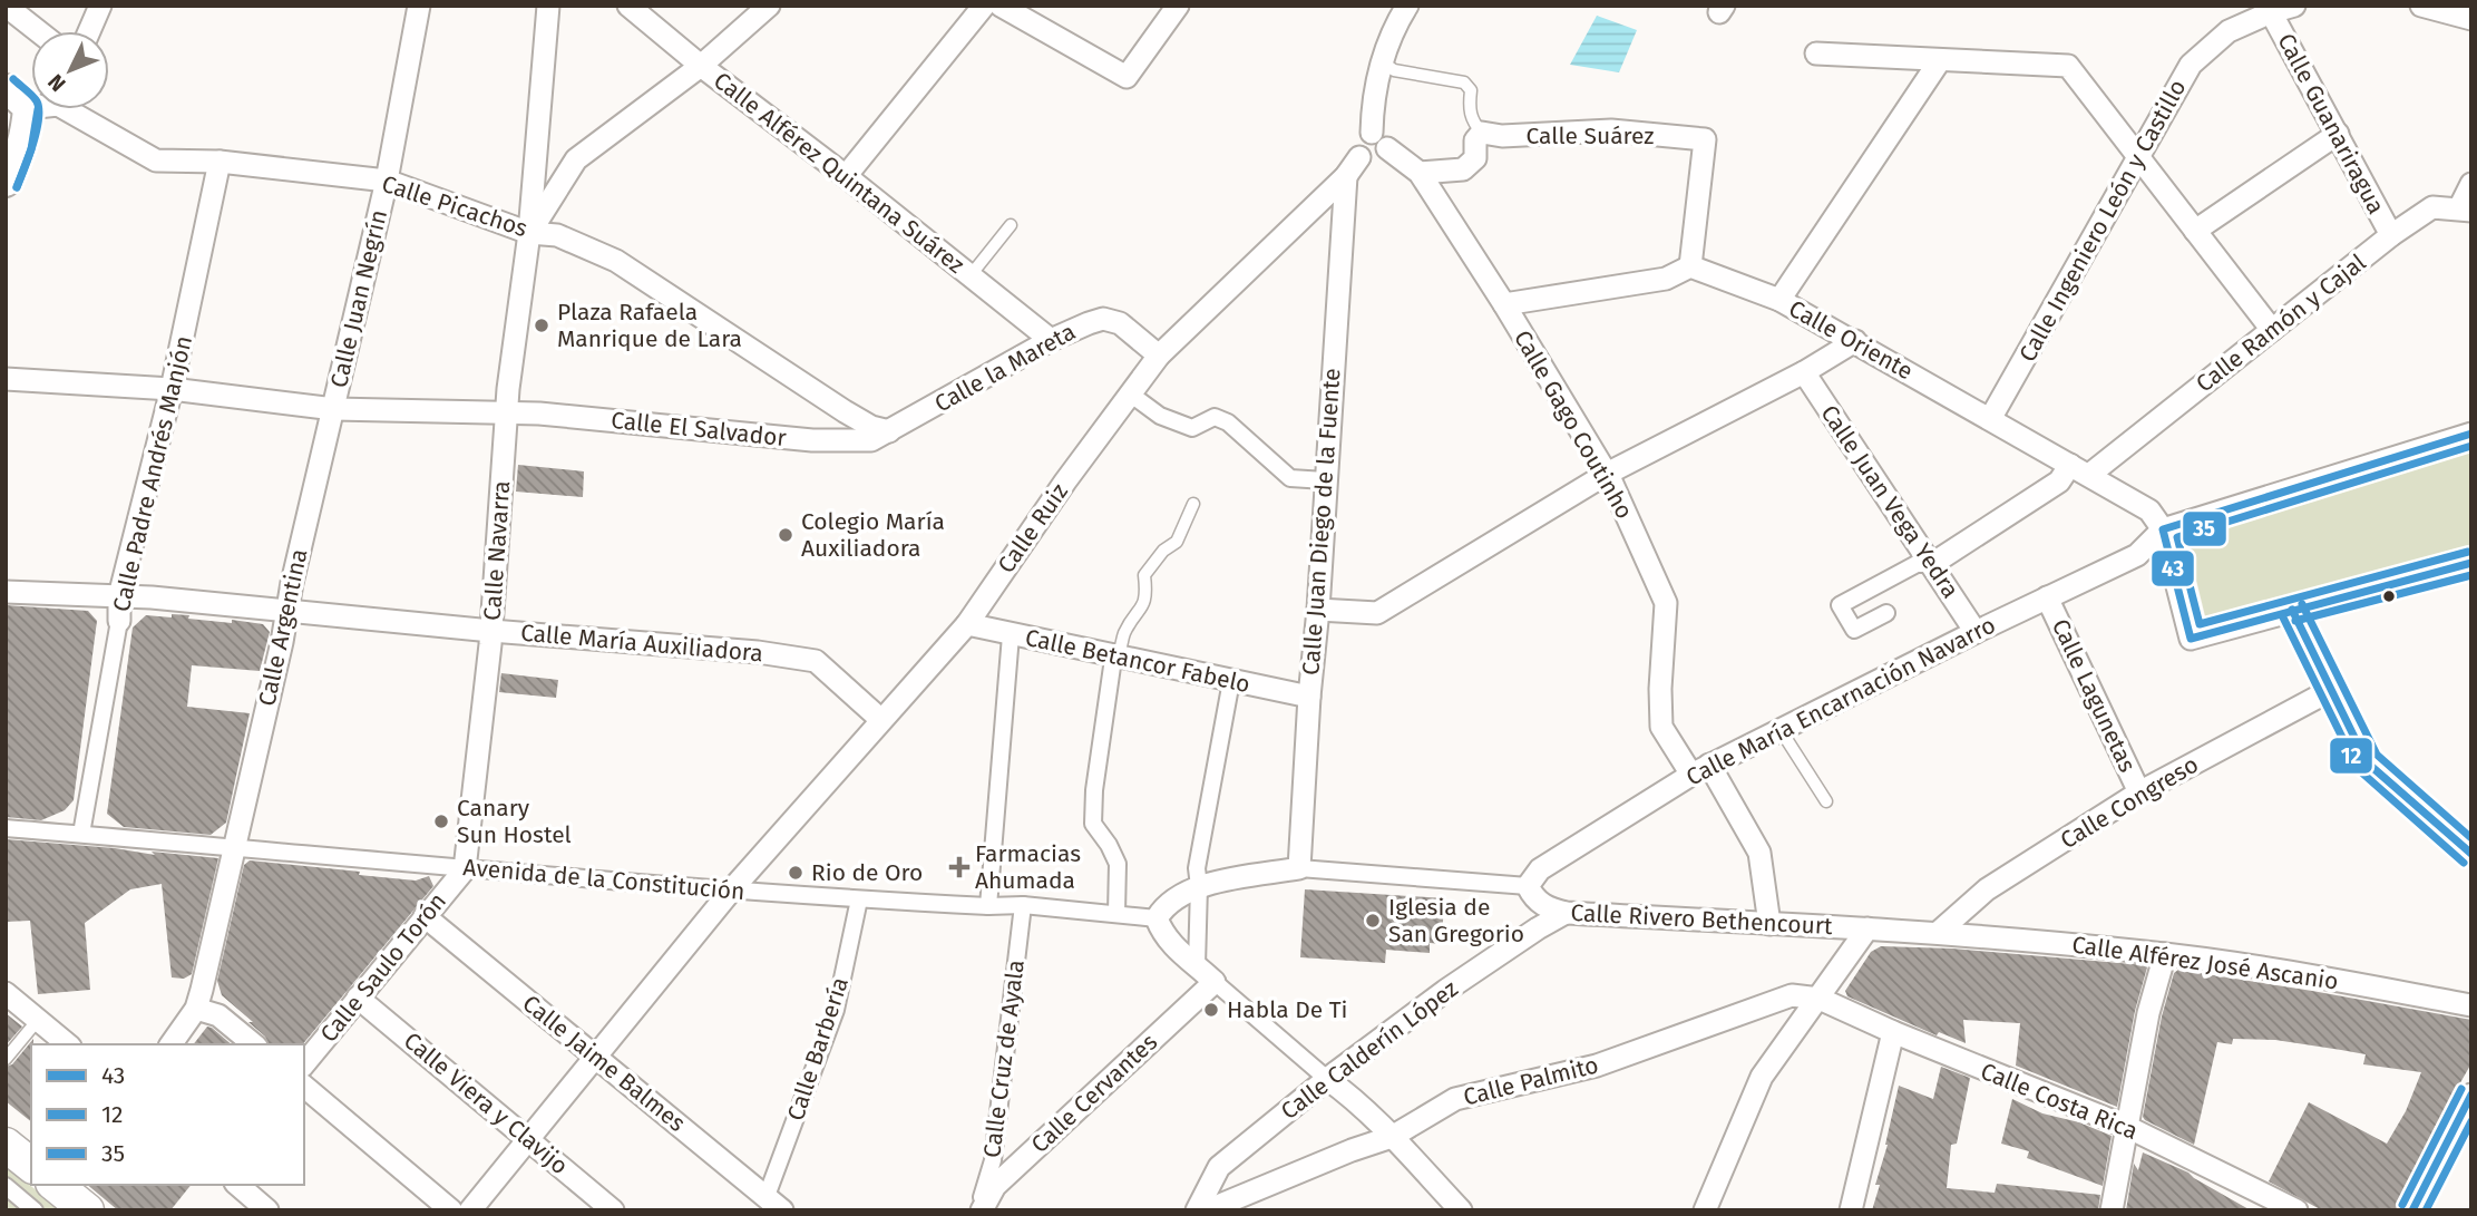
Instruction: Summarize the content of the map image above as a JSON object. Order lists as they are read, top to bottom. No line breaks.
{"streets":{"street":["Calle Guanariragua","Calle Suárez","Calle Alférez Quintana Suárez","Calle Picachos","Calle Ingeniero León y Castillo","Calle Juan Negrín","Calle Ramón y Cajal","Calle Oriente","Calle la Mareta","Calle Gago Coutinho","Calle El Salvador","Calle Padre Andrés Manjón","Calle Juan Vega Yedra","Calle Juan Diego de la Fuente","Calle Ruiz","Calle Navarra","Calle Argentina","Calle María Auxiliadora","Calle Betancor Fabelo","Calle Lagunetas","Calle María Encarnación Navarro","Calle Congreso","Avenida de la Constitución","Calle Rivero Bethencourt","Calle Alférez José Ascanio","Calle Saulo Torón","Calle Barbería","Calle Calderín López","Calle Cruz de Ayala","Calle Jaime Balmes","Calle Palmito","Calle Cervantes","Calle Costa Rica","Calle Viera y Clavijo"]},"crossings":[["Calle Guanariragua","Calle Ingeniero León y Castillo"],["Calle Guanariragua","Calle Ramón y Cajal"],["Calle Suárez","Calle Oriente"],["Calle Alférez Quintana Suárez","Calle la Mareta"],["Calle Picachos","Calle Juan Negrín"],["Calle Picachos","Calle la Mareta"],["Calle Picachos","Calle El Salvador"],["Calle Picachos","Calle Padre Andrés Manjón"],["Calle Picachos","Calle Navarra"],["Calle Ingeniero León y Castillo","Calle Oriente"],["Calle Juan Negrín","Calle El Salvador"],["Calle Juan Negrín","Calle Argentina"],["Calle Ramón y Cajal","Calle Oriente"],["Calle Ramón y Cajal","Calle Juan Vega Yedra"],["Calle Oriente","Calle María Encarnación Navarro"],["Calle la Mareta","Calle El Salvador"],["Calle la Mareta","Calle Ruiz"],["Calle Gago Coutinho","Calle María Encarnación Navarro"],["Calle Gago Coutinho","Calle Rivero Bethencourt"],["Calle El Salvador","Calle Padre Andrés Manjón"],["Calle El Salvador","Calle Navarra"],["Calle El Salvador","Calle Argentina"],["Calle Padre Andrés Manjón","Calle María Auxiliadora"],["Calle Padre Andrés Manjón","Avenida de la Constitución"],["Calle Juan Vega Yedra","Calle María Encarnación Navarro"],["Calle Juan Diego de la Fuente","Calle Ruiz"],["Calle Juan Diego de la Fuente","Calle Betancor Fabelo"],["Calle Ruiz","Calle María Auxiliadora"],["Calle Ruiz","Calle Betancor Fabelo"],["Calle Ruiz","Avenida de la Constitución"],["Calle Ruiz","Calle Jaime Balmes"],["Calle Ruiz","Calle Viera y Clavijo"],["Calle Navarra","Calle María Auxiliadora"],["Calle Navarra","Avenida de la Constitución"],["Calle Navarra","Calle Saulo Torón"],["Calle Argentina","Calle María Auxiliadora"],["Calle Argentina","Avenida de la Constitución"],["Calle Lagunetas","Calle María Encarnación Navarro"],["Calle Lagunetas","Calle Congreso"],["Calle María Encarnación Navarro","Calle Rivero Bethencourt"],["Calle Congreso","Calle Rivero Bethencourt"],["Calle Congreso","Calle Alférez José Ascanio"],["Avenida de la Constitución","Calle Saulo Torón"],["Avenida de la Constitución","Calle Barbería"],["Avenida de la Constitución","Calle Cruz de Ayala"],["Calle Rivero Bethencourt","Calle Alférez José Ascanio"],["Calle Rivero Bethencourt","Calle Calderín López"],["Calle Saulo Torón","Calle Jaime Balmes"],["Calle Saulo Torón","Calle Viera y Clavijo"],["Calle Barbería","Calle Jaime Balmes"],["Calle Cruz de Ayala","Calle Cervantes"],["Calle Palmito","Calle Costa Rica"]],"places":{"other":["Plaza Rafaela Manrique de Lara","Colegio María Auxiliadora","Canary Sun Hostel","Rio de Oro","Iglesia de San Gregorio","Habla De Ti"],"health":["Farmacias Ahumada"]},"lines":["transit line 35","transit line 12","transit line 43"],"legend":["43","12","35"],"north":"bottom left"}
